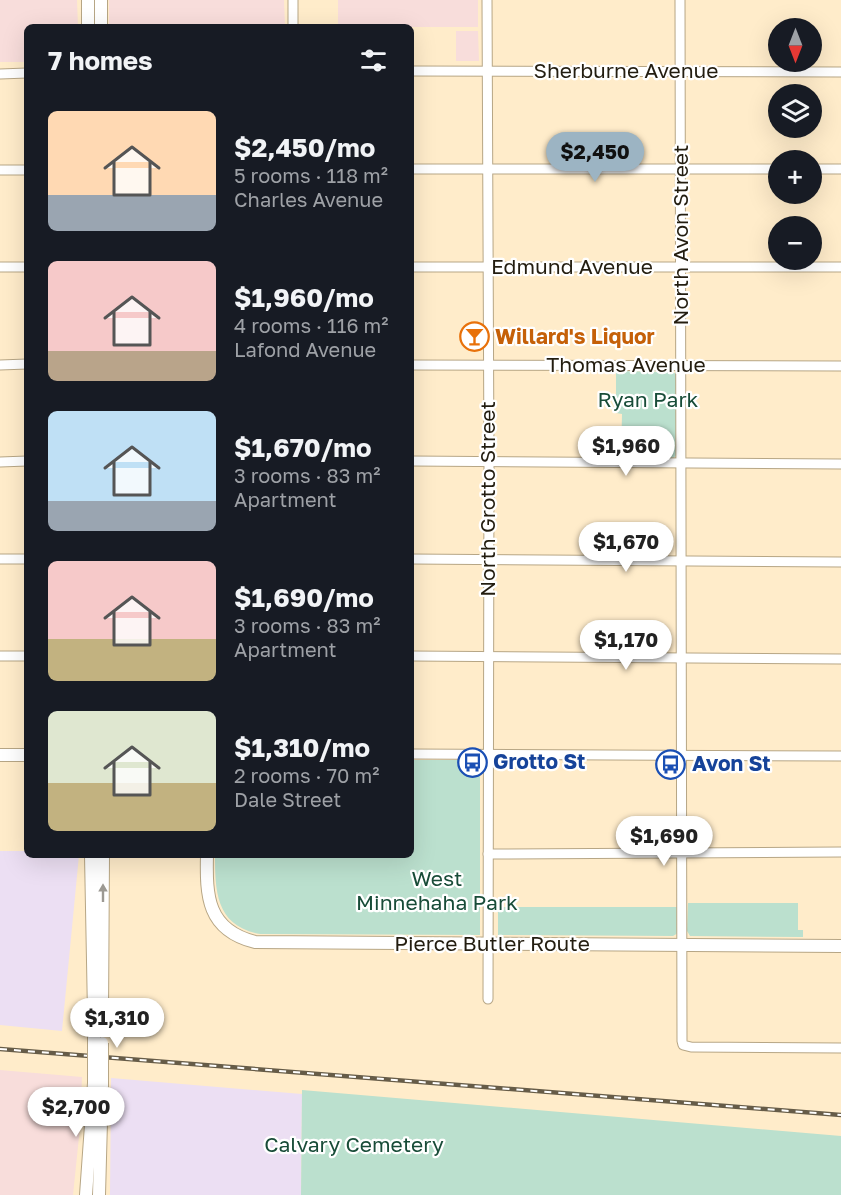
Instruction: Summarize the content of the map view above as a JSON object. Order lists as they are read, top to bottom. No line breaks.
{"streets":{"main road":["Pierce Butler Route"],"street":["Sherburne Avenue","North Avon Street","Edmund Avenue","Thomas Avenue","North Grotto Street"]},"crossings":[["Sherburne Avenue","North Avon Street"],["Sherburne Avenue","North Grotto Street"],["North Avon Street","Edmund Avenue"],["North Avon Street","Thomas Avenue"],["North Avon Street","Pierce Butler Route"],["Edmund Avenue","North Grotto Street"],["Thomas Avenue","North Grotto Street"],["North Grotto Street","Pierce Butler Route"]],"parks":["Ryan Park","West Minnehaha Park","Calvary Cemetery"],"places":{"bar":["Willard's Liquor"],"bus stop":["Grotto St","Avon St"]},"north":"bottom","page":{"map_buttons":["+","−"],"heading":"7 homes","list":[{"name":"$2,450/mo","note":"5 rooms · 118 m² · Charles Avenue"},{"name":"$1,960/mo","note":"4 rooms · 116 m² · Lafond Avenue"},{"name":"$1,670/mo","note":"3 rooms · 83 m² · Apartment"},{"name":"$1,690/mo","note":"3 rooms · 83 m² · Apartment"},{"name":"$1,310/mo","note":"2 rooms · 70 m² · Dale Street"}],"price":["$2,450","$1,960","$1,670","$1,170","$1,690","$1,310","$2,700"]}}
